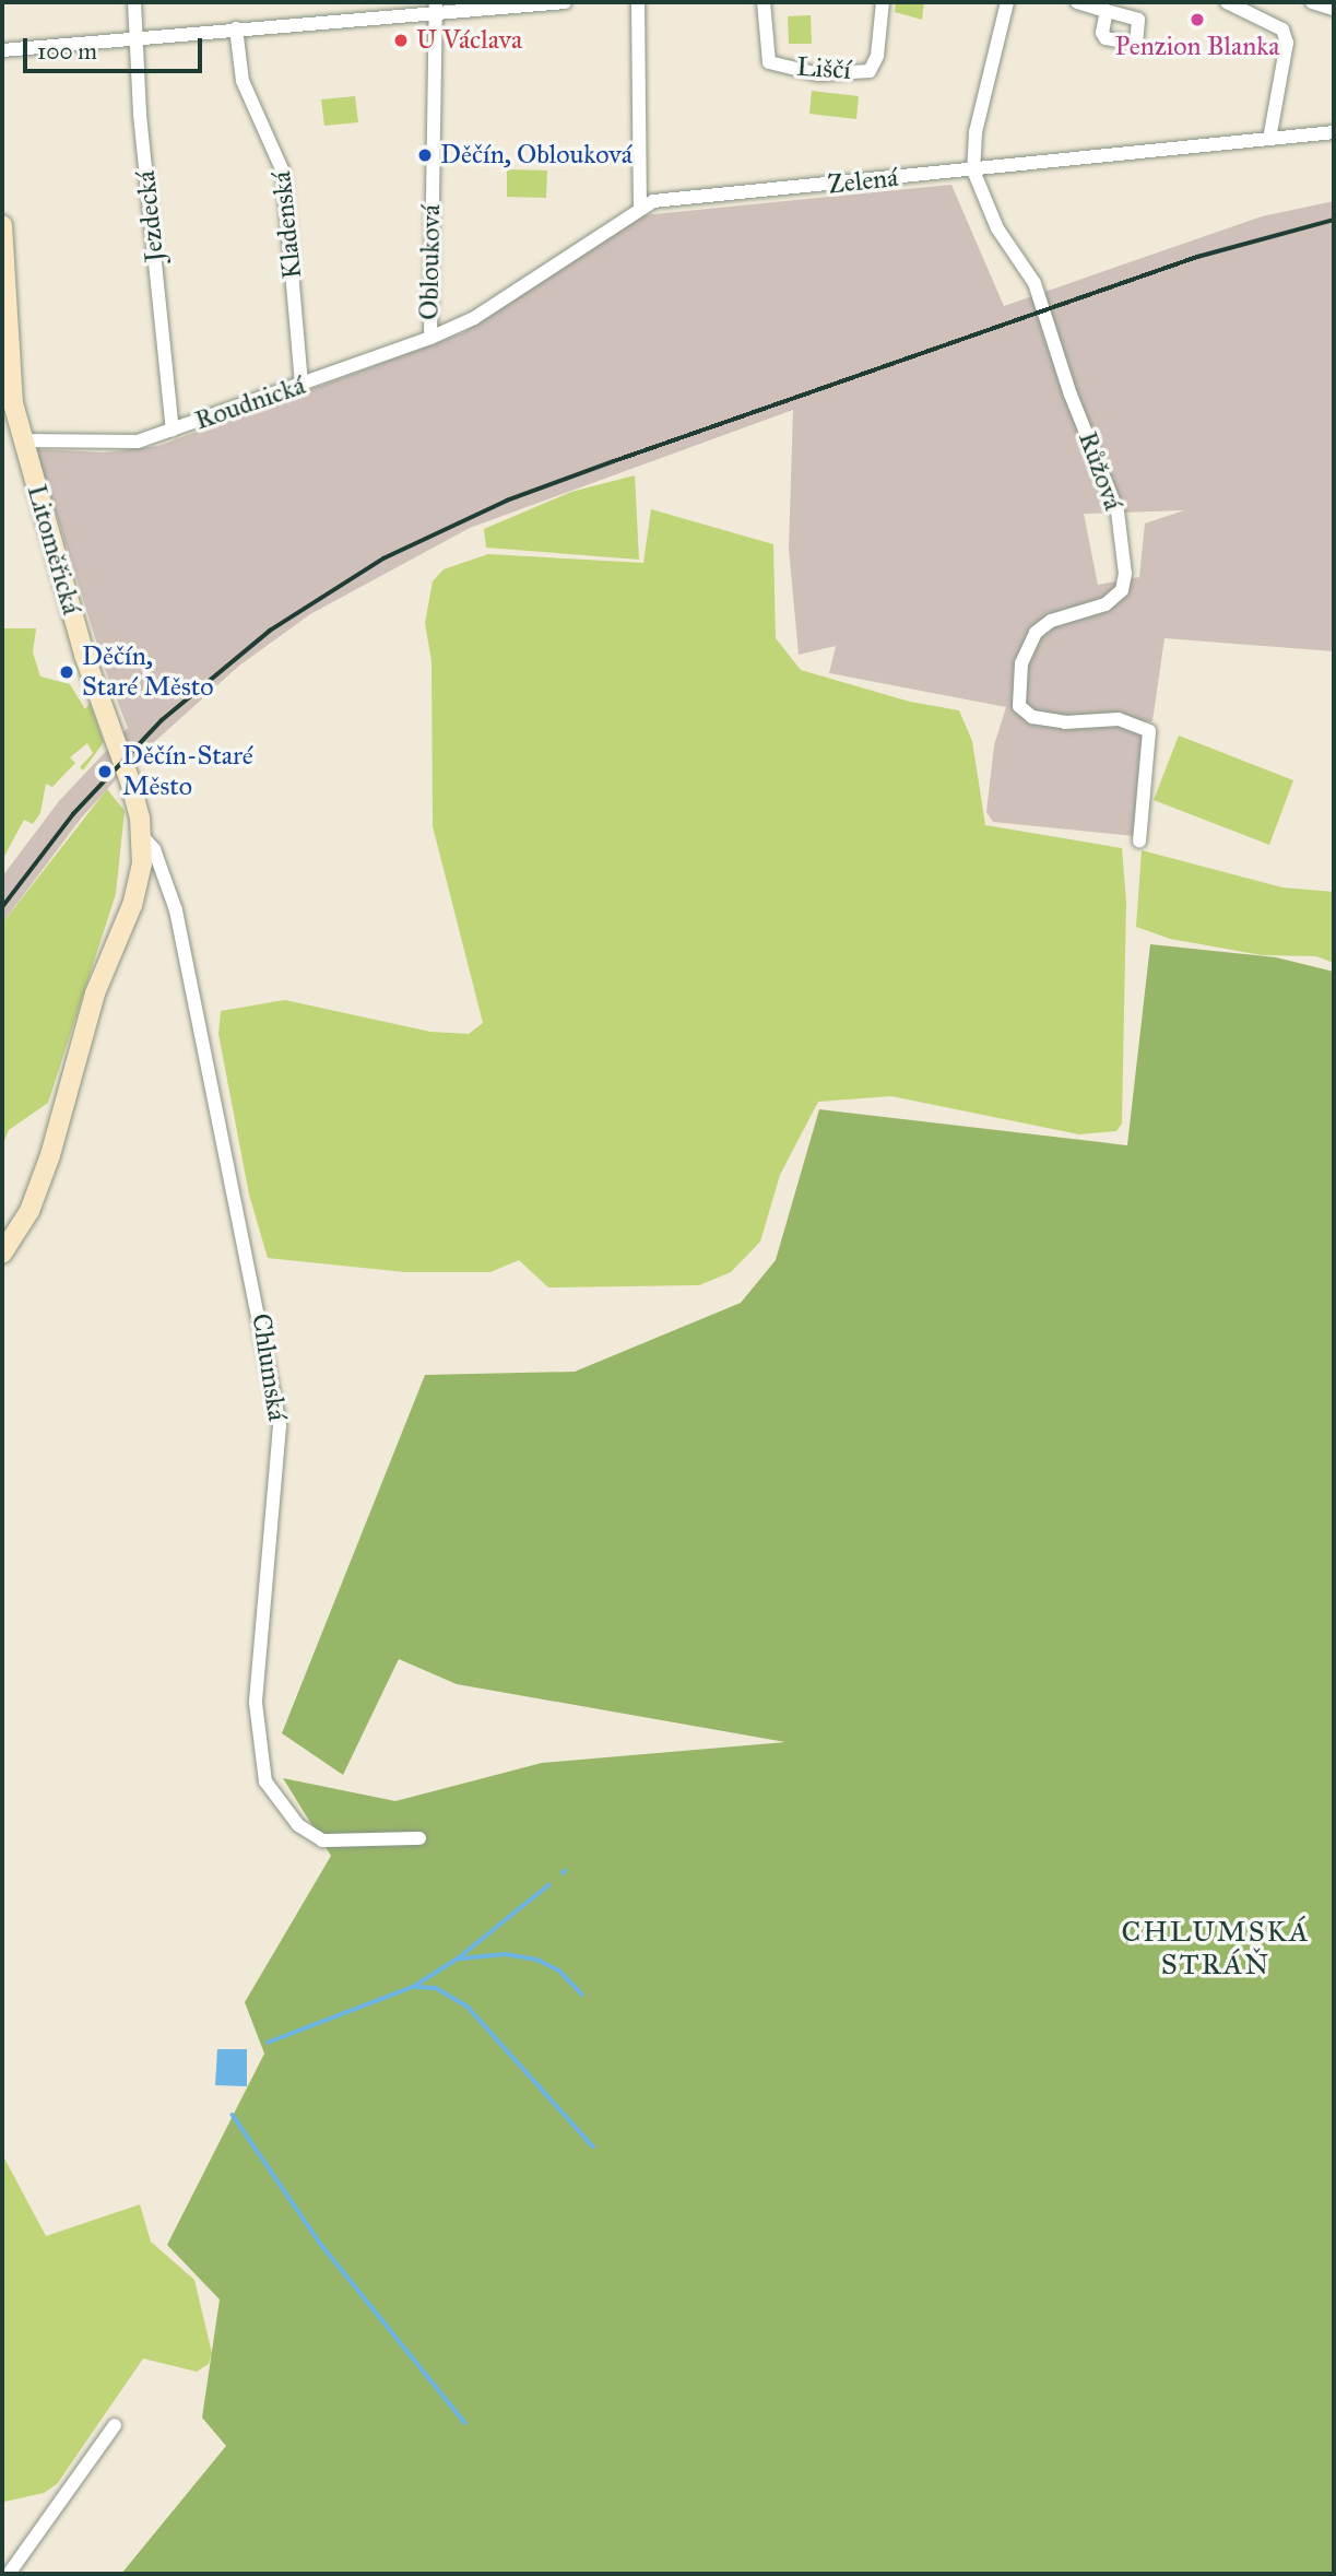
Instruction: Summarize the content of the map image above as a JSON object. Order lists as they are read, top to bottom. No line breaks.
{"streets":{"main road":["Litoměřická"],"street":["Liščí","Zelená","Jezdecká","Kladenská","Oblouková","Roudnická","Růžová","Chlumská"]},"crossings":[["Zelená","Oblouková"],["Zelená","Roudnická"],["Zelená","Růžová"],["Jezdecká","Roudnická"],["Kladenská","Roudnická"],["Oblouková","Roudnická"],["Roudnická","Litoměřická"],["Litoměřická","Chlumská"]],"districts":["CHLUMSKÁ STRÁŇ"],"places":["Penzion Blanka","U Václava","Děčín, Oblouková","Děčín, Staré Město","Děčín-Staré Město"],"scale_bar":"100 m"}
